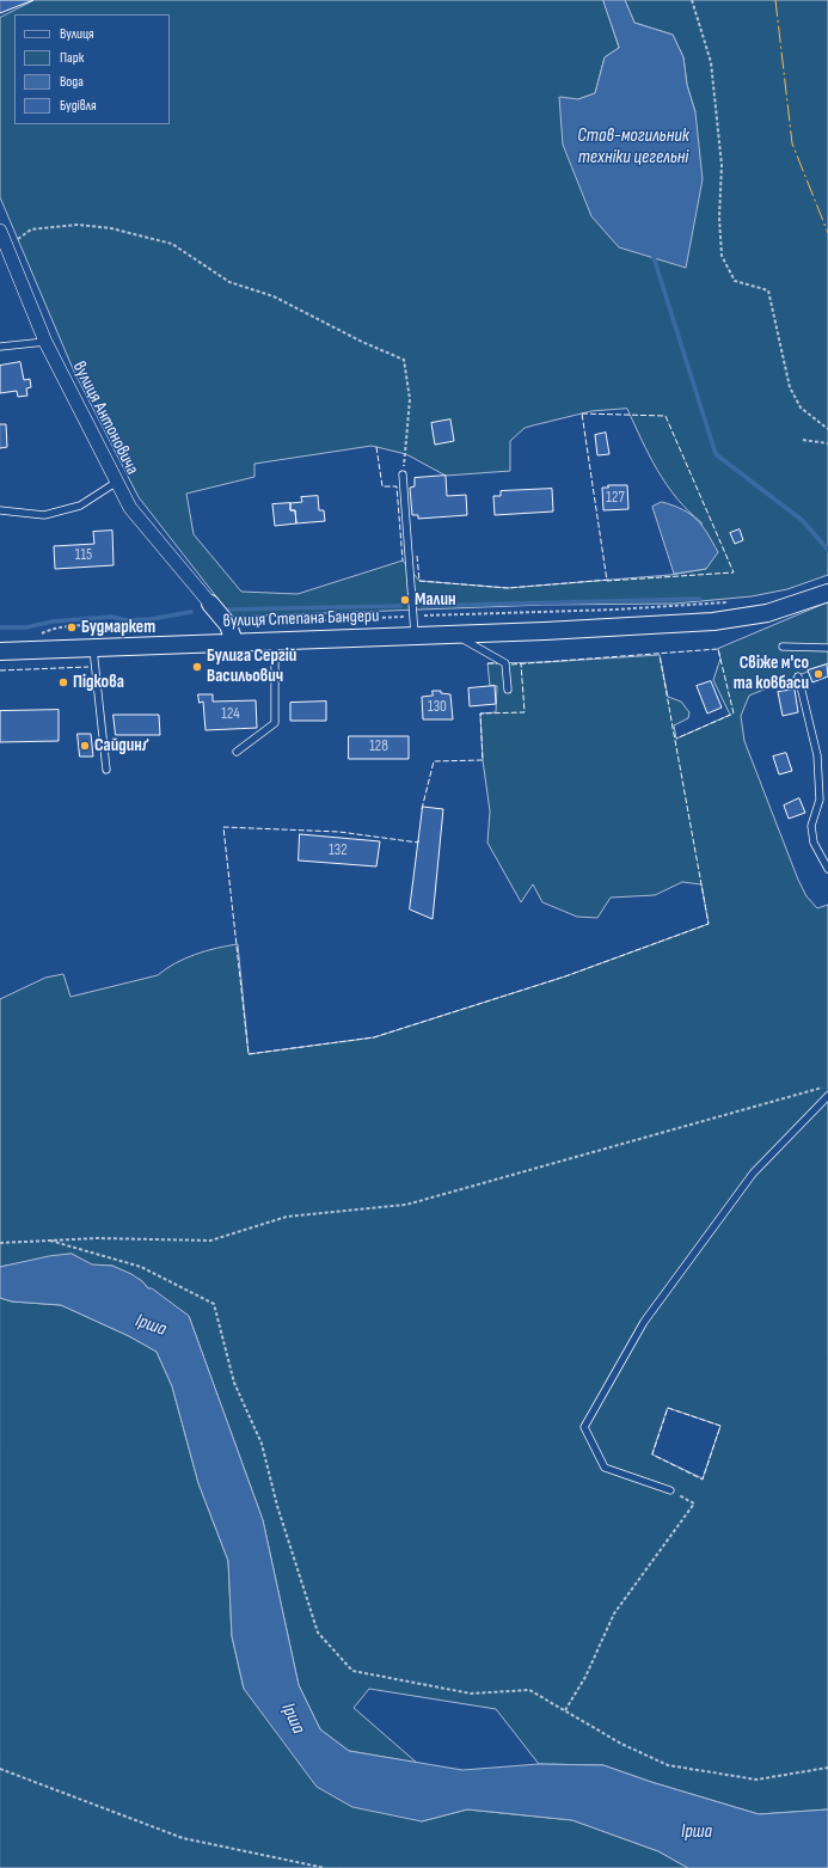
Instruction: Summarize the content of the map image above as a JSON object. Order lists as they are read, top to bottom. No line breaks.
{"streets":{"street":["вулиця Антоновича","вулиця Степана Бандери"]},"water":["Став-могильник техніки цегельні","Ірша"],"places":["Малин","Будмаркет","Булига Сергій Васильович","Свіже м'со та ковбаси","Підкова","Сайдинґ"],"house_numbers":["127","115","130","124","128","132"],"legend":["Вулиця","Парк","Вода","Будівля"]}
